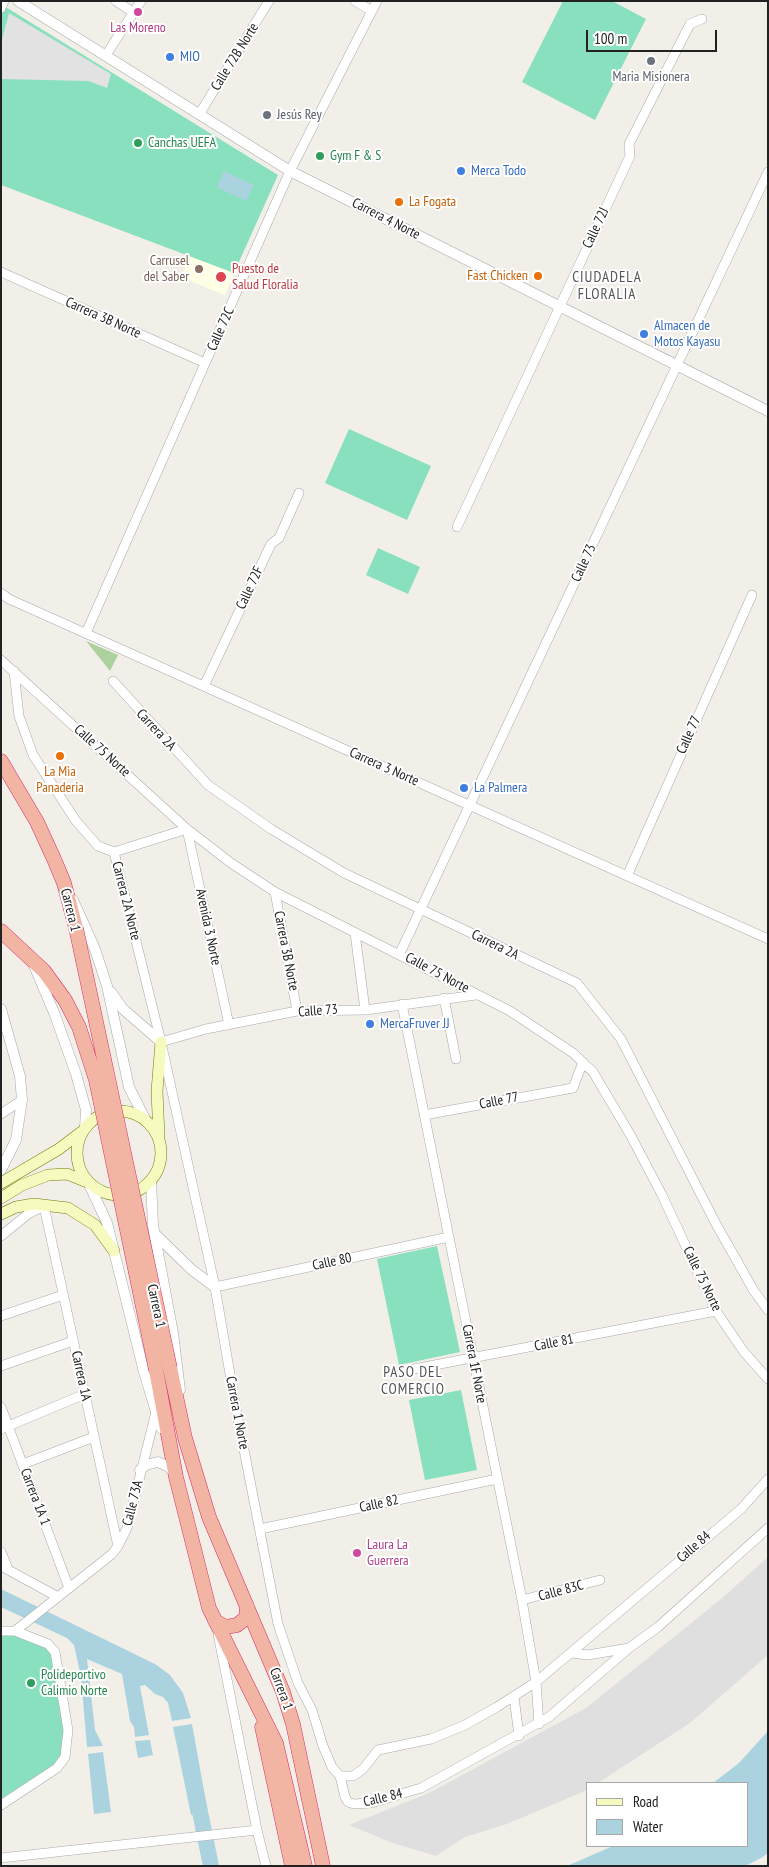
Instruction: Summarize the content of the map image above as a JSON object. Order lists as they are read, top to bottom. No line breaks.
{"streets":{"highway":["Carrera 1"],"street":["Calle 72B Norte","Carrera 4 Norte","Calle 72J","Carrera 3B Norte","Calle 72C","Calle 73","Calle 72F","Carrera 2A","Calle 77","Calle 75 Norte","Carrera 3 Norte","Carrera 2A Norte","Avenida 3 Norte","Calle 80","Calle 81","Carrera 1F Norte","Carrera 1A","Carrera 1 Norte","Carrera 1A 1","Calle 73A","Calle 82","Calle 84","Calle 83C"]},"crossings":[["Calle 72B Norte","Carrera 4 Norte"],["Carrera 4 Norte","Calle 72J"],["Carrera 4 Norte","Calle 72C"],["Carrera 4 Norte","Calle 73"],["Carrera 3B Norte","Calle 72C"],["Carrera 3B Norte","Calle 73"],["Carrera 3B Norte","Calle 75 Norte"],["Calle 72C","Carrera 3 Norte"],["Calle 73","Carrera 2A"],["Calle 73","Calle 75 Norte"],["Calle 73","Carrera 3 Norte"],["Calle 73","Carrera 2A Norte"],["Calle 73","Avenida 3 Norte"],["Calle 73","Carrera 1F Norte"],["Calle 73","Carrera 1 Norte"],["Calle 72F","Carrera 3 Norte"],["Calle 77","Calle 75 Norte"],["Calle 77","Carrera 3 Norte"],["Calle 77","Carrera 1F Norte"],["Calle 75 Norte","Carrera 2A Norte"],["Calle 75 Norte","Avenida 3 Norte"],["Calle 75 Norte","Calle 81"],["Carrera 2A Norte","Carrera 1 Norte"],["Calle 80","Carrera 1F Norte"],["Calle 80","Carrera 1 Norte"],["Calle 81","Carrera 1F Norte"],["Carrera 1F Norte","Calle 82"],["Carrera 1F Norte","Calle 84"],["Carrera 1F Norte","Calle 83C"],["Carrera 1A","Calle 73A"],["Carrera 1 Norte","Calle 82"],["Carrera 1 Norte","Calle 84"],["Carrera 1A 1","Calle 73A"]],"districts":["CIUDADELA FLORALIA","PASO DEL COMERCIO"],"places":["Las Moreno","MIO","Maria Misionera","Jesús Rey","Canchas UEFA","Gym F & S","Merca Todo","La Fogata","Carrusel del Saber","Fast Chicken","Puesto de Salud Floralia","Almacen de Motos Kayasu","La Mìa Panaderia","La Palmera","MercaFruver JJ","Laura La Guerrera","Polideportivo Calimio Norte"],"legend":["Road","Water"],"scale_bar":"100 m"}
